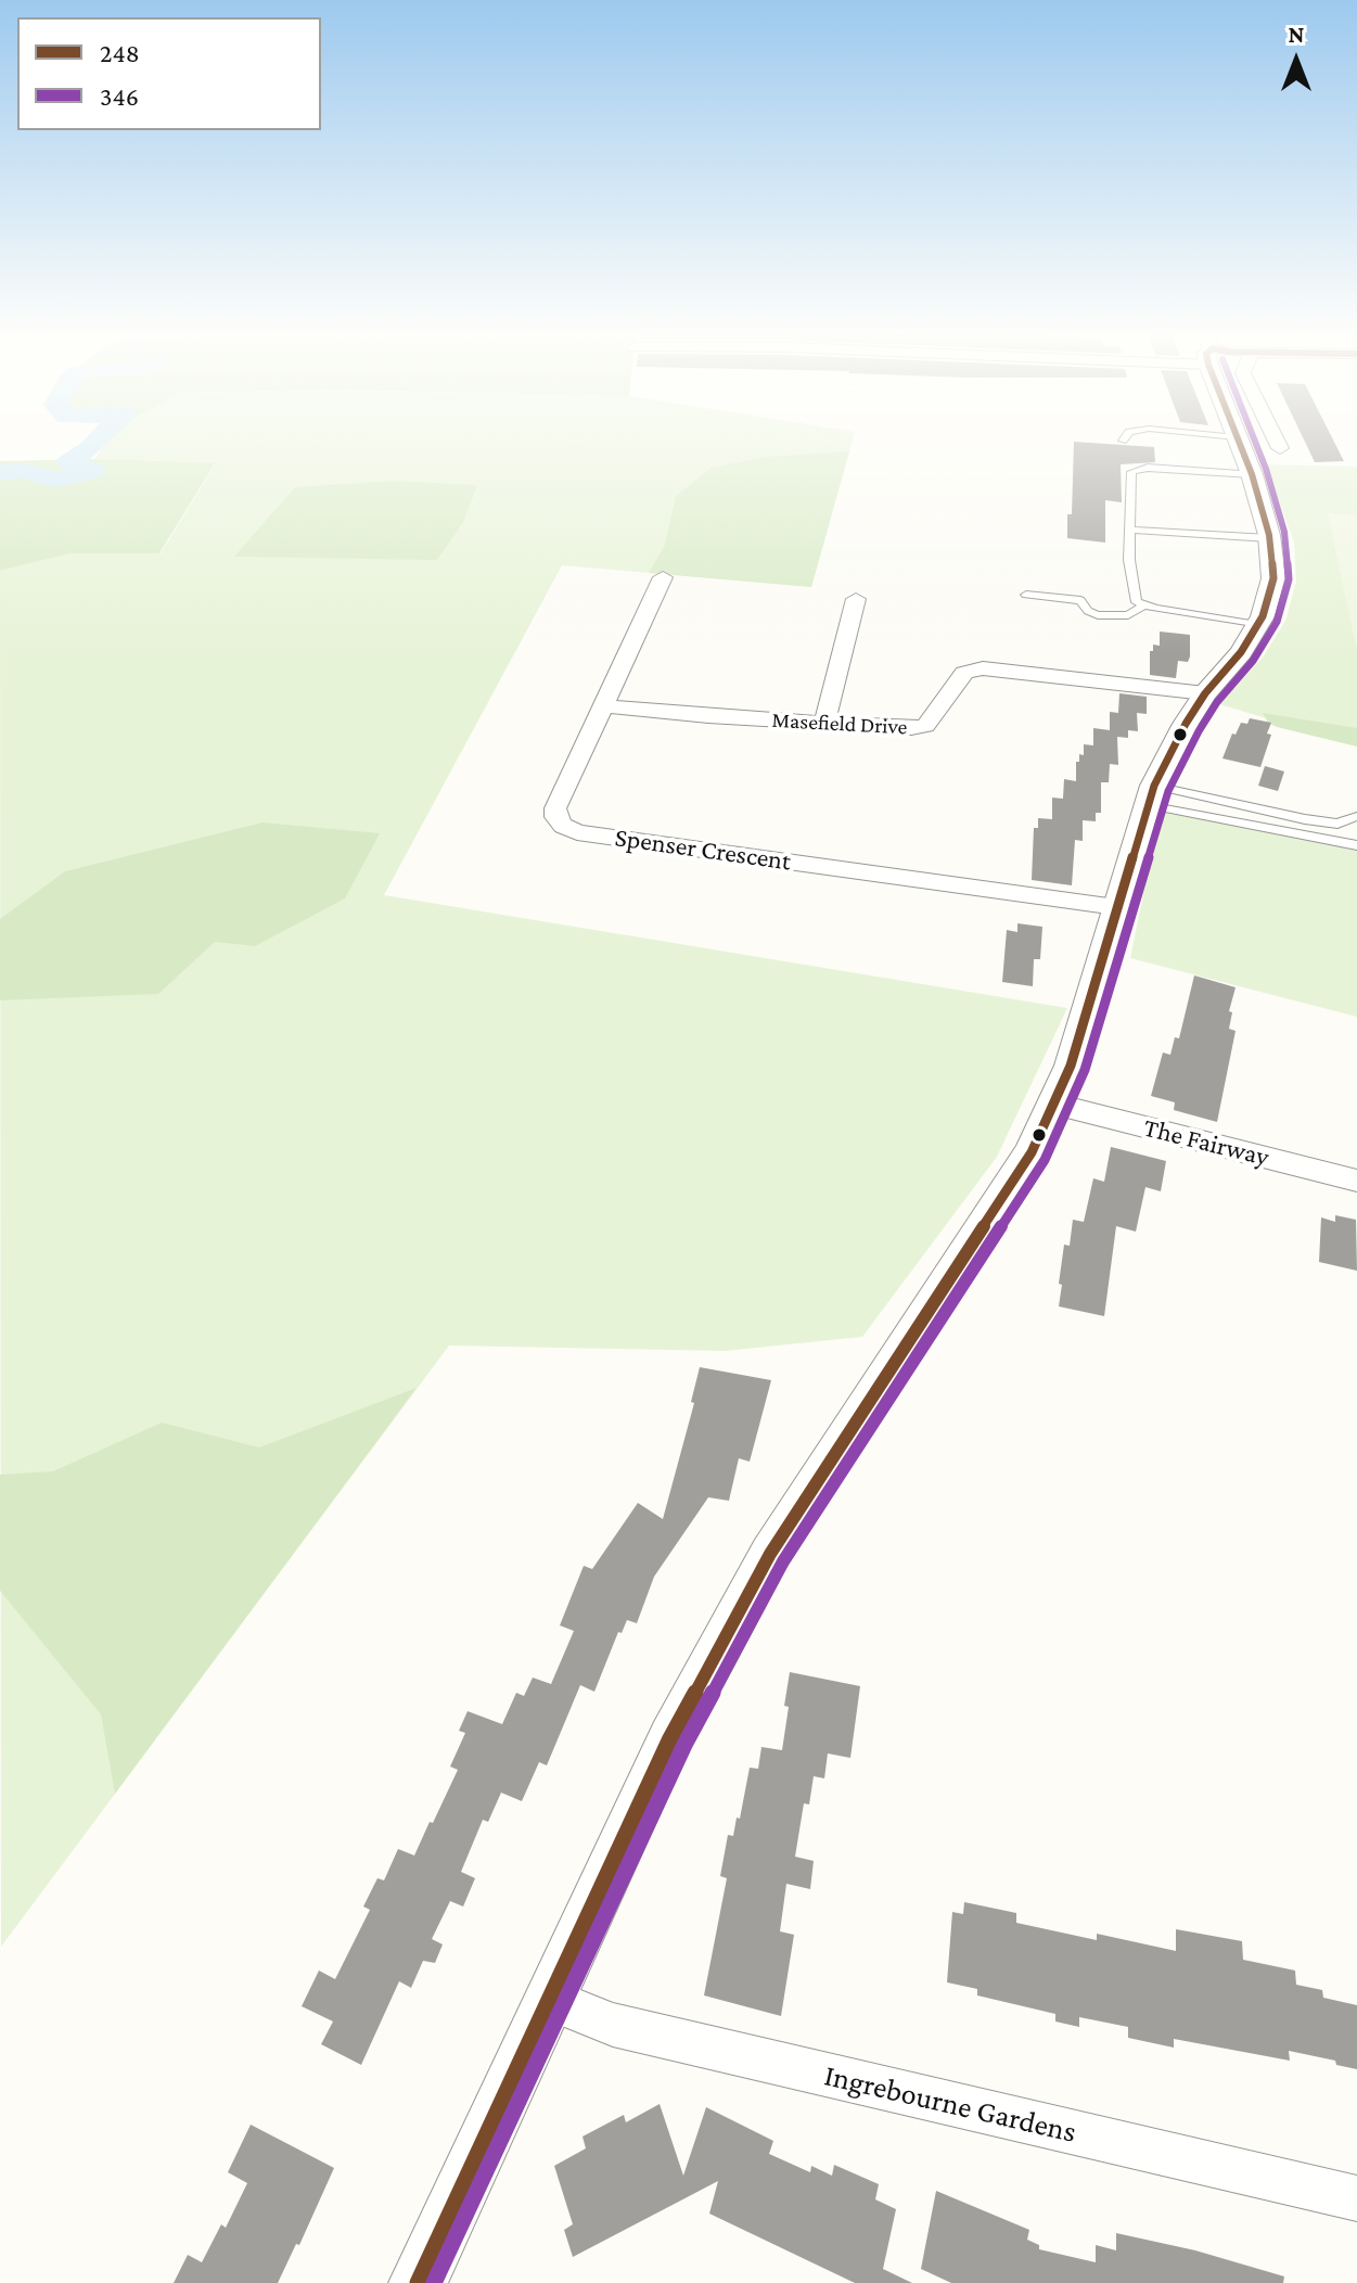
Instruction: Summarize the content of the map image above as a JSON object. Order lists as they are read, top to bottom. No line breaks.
{"streets":{"street":["Masefield Drive","Spenser Crescent","The Fairway","Ingrebourne Gardens"]},"crossings":[["Masefield Drive","Spenser Crescent"]],"lines":["transit line 248","transit line 346"],"legend":["248","346"],"north":"top"}
